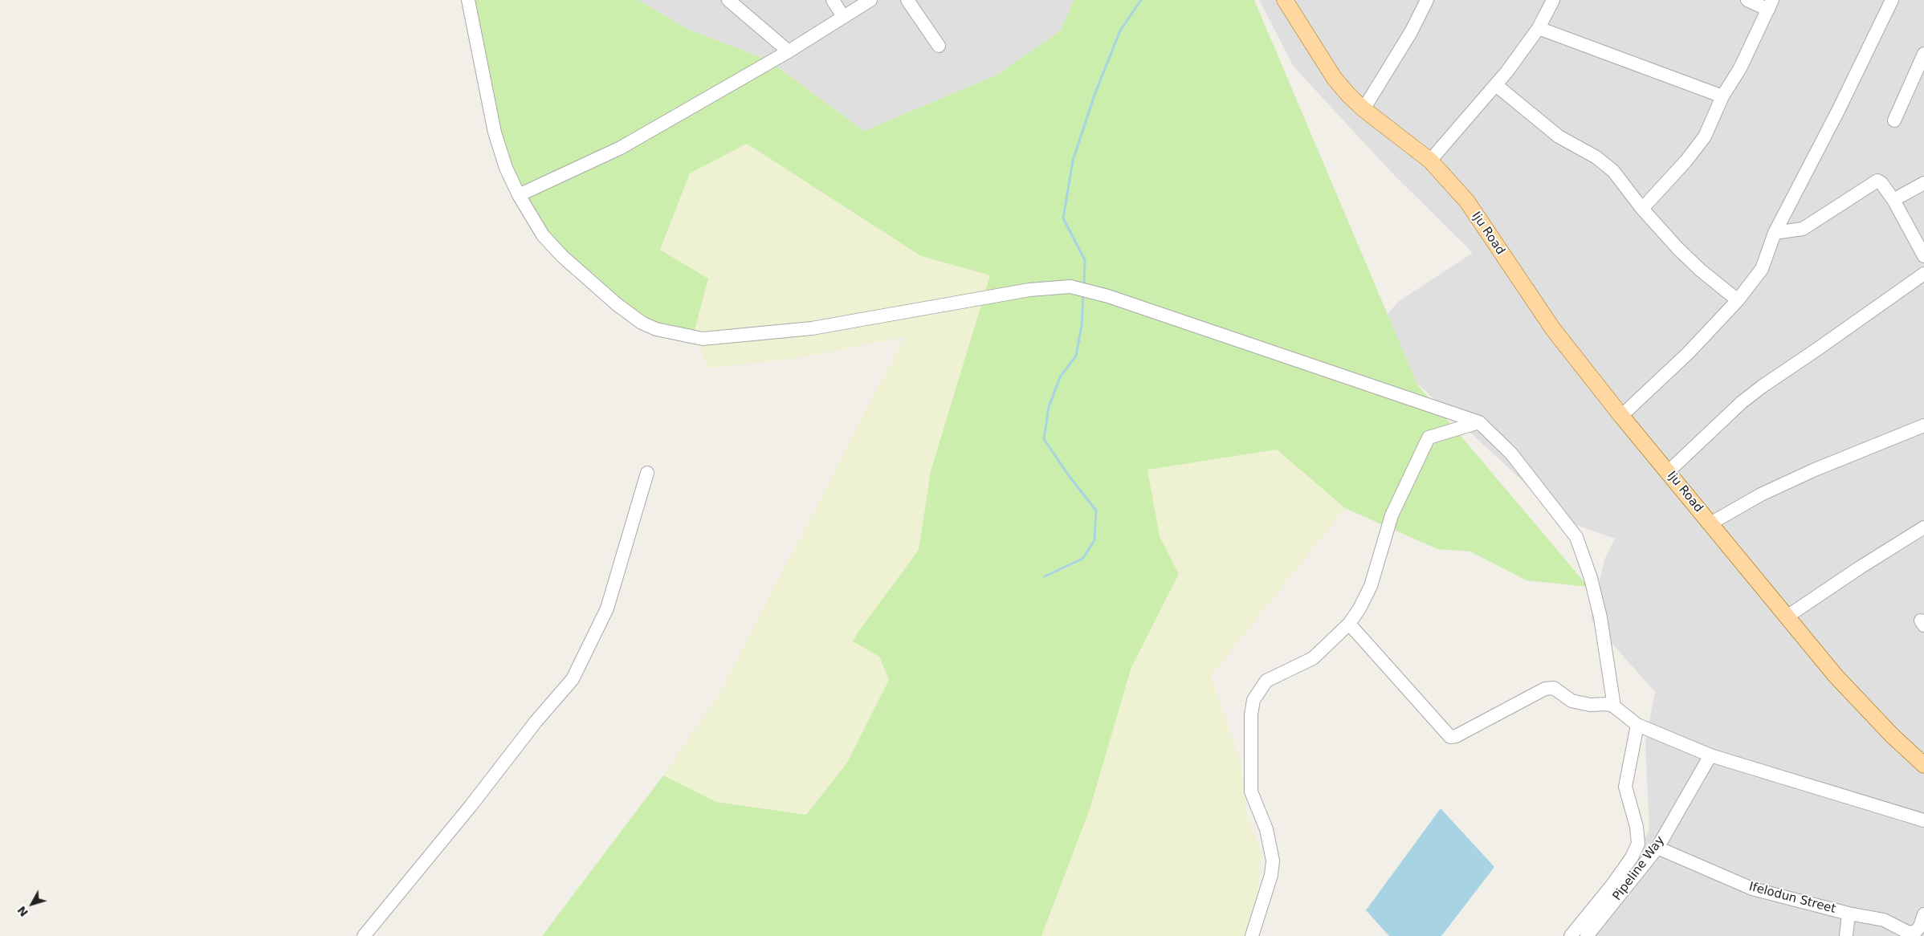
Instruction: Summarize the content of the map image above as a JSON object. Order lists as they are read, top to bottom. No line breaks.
{"streets":{"main road":["Iju Road"],"street":["Pipeline Way","Ifelodun Street"]},"crossings":[["Pipeline Way","Ifelodun Street"]],"north":"bottom left"}
